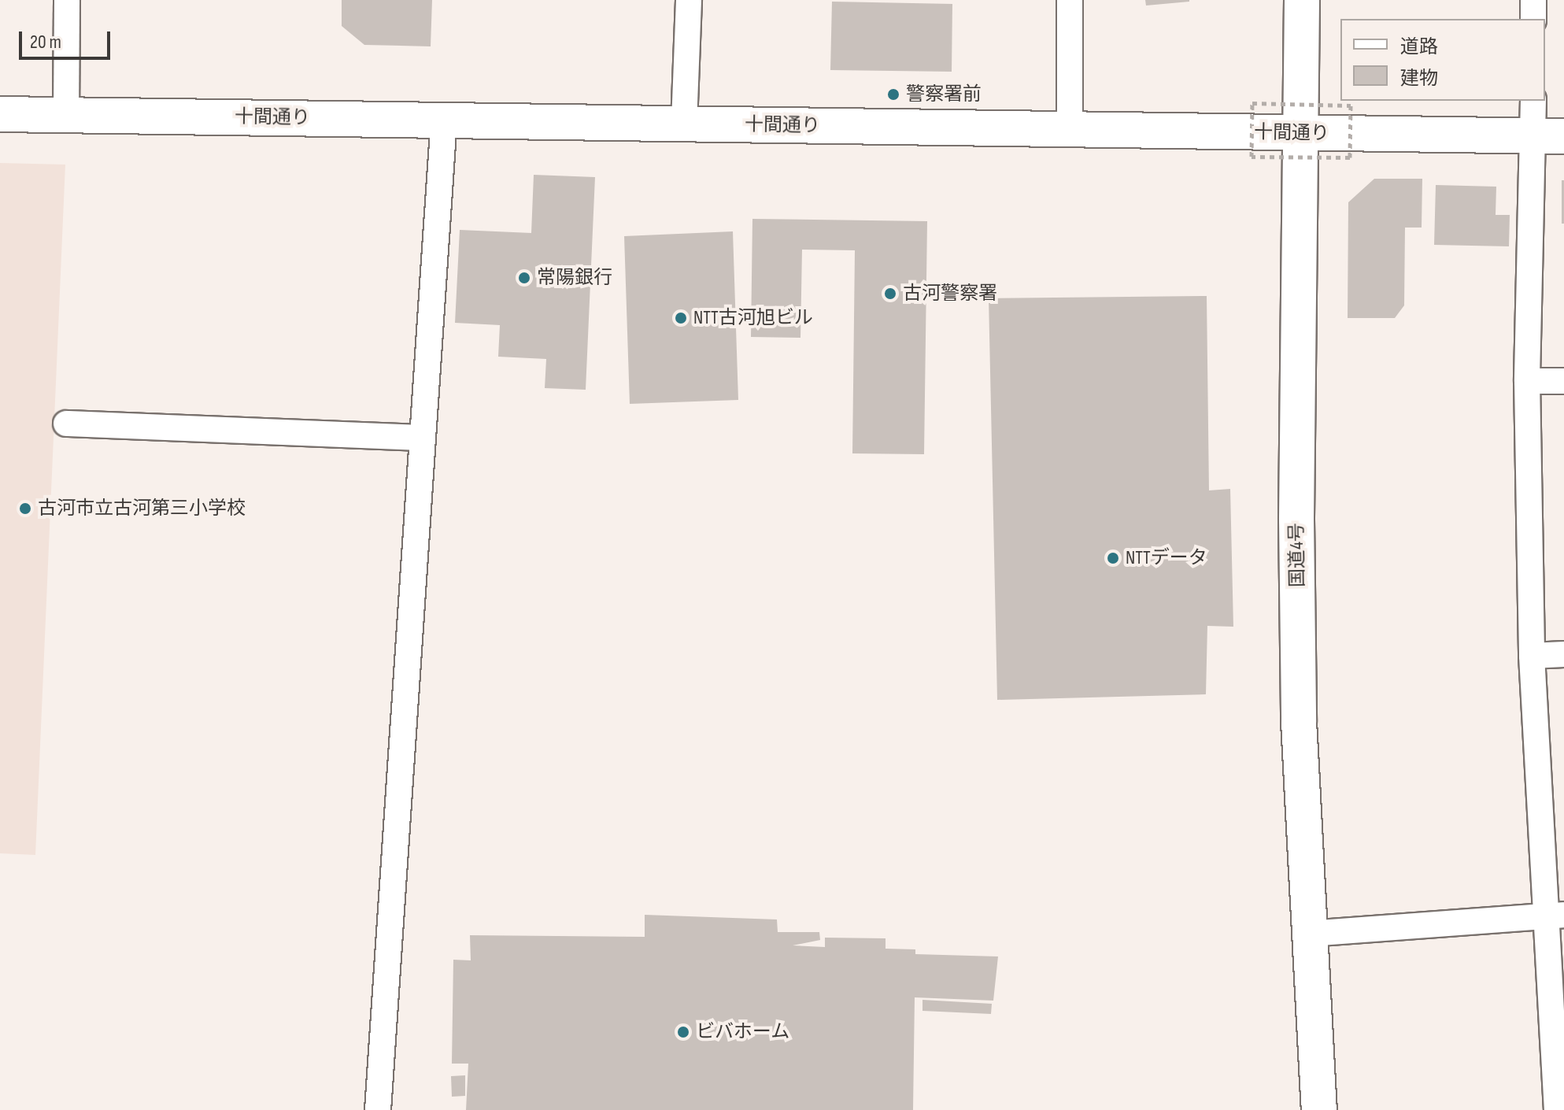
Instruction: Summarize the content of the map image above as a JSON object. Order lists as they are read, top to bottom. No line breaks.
{"streets":{"main road":["十間通り","国道4号"]},"crossings":[["十間通り","国道4号"]],"places":["警察署前","常陽銀行","古河警察署","NTT古河旭ビル","古河市立古河第三小学校","NTTデータ","ビバホーム"],"legend":["道路","建物"],"scale_bar":"20 m"}
